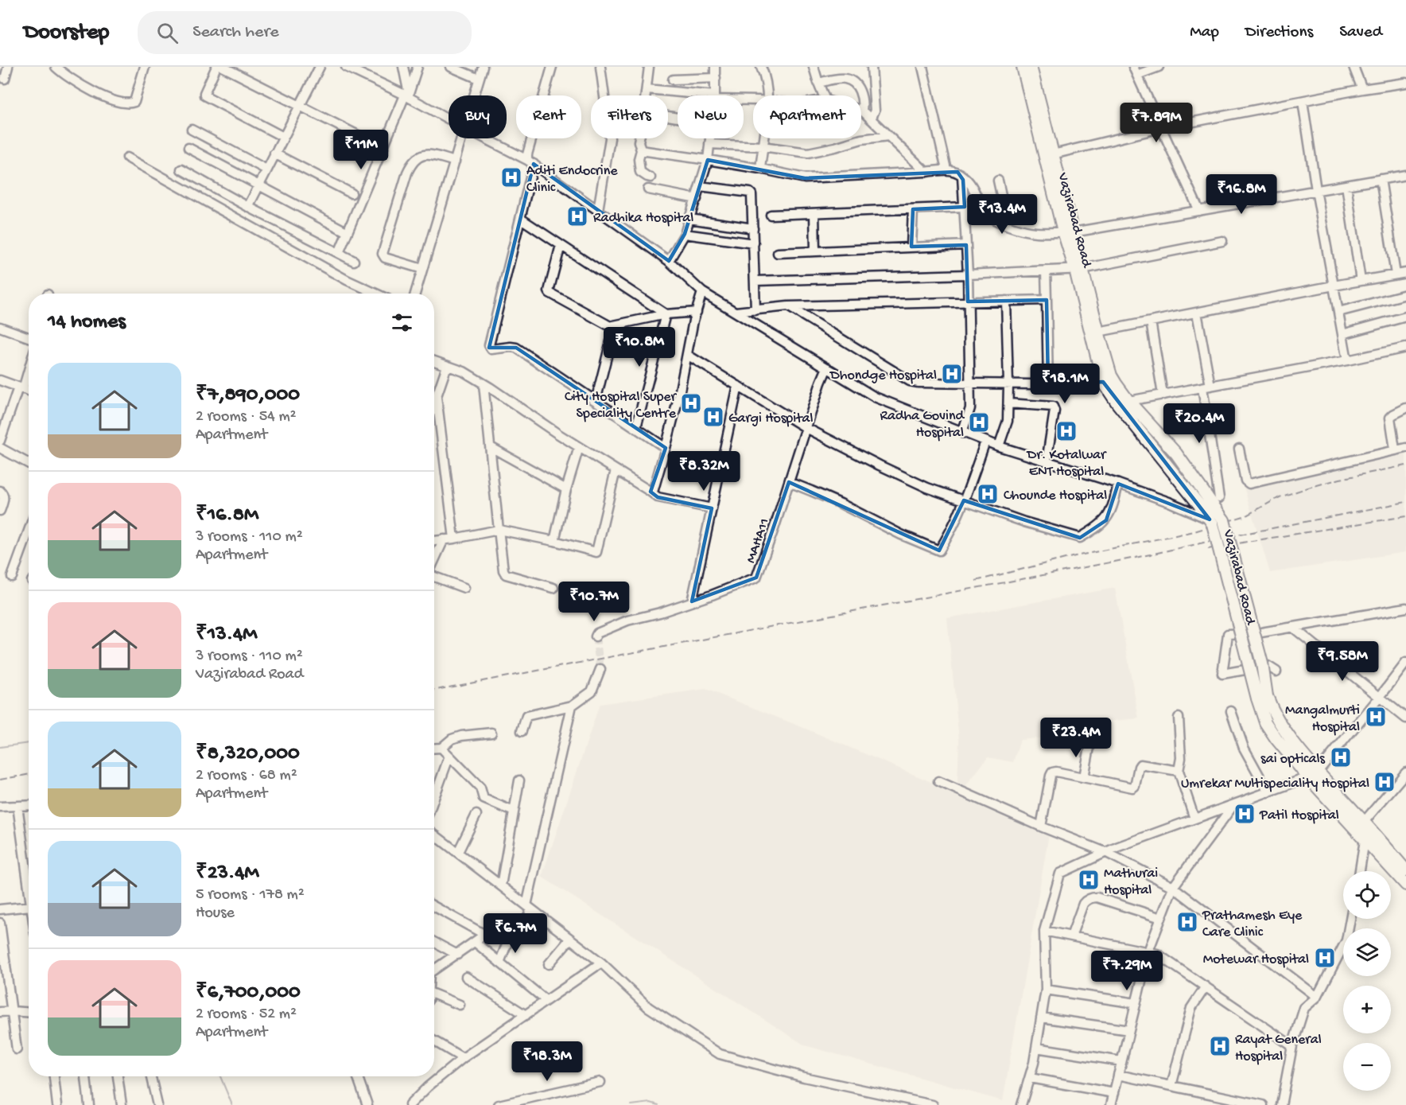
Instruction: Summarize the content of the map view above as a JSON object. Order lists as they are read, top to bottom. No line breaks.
{"streets":{"main road":["Vazirabad Road"],"street":["MAHA11"]},"places":{"hospital":["Aditi Endocrine Clinic","Radhika Hospital","Dhondge Hospital","City Hospital Super Speciality Centre","Gargi Hospital","Radha Govind Hospital","Dr. Kotalwar ENT Hospital","Chounde Hospital","Mangalmurti Hospital","sai opticals","Umrekar Multispeciality Hospital","Patil Hospital","Mathurai Hospital","Prathamesh Eye Care Clinic","Motewar Hospital","Rayat General Hospital"]},"page":{"header":"Doorstep","search":"Search here","nav":["Map","Directions","Saved"],"chip":["Buy","Rent","Filters","New","Apartment"],"price":["₹7.89M","₹11M","₹16.8M","₹13.4M","₹10.8M","₹18.1M","₹20.4M","₹8.32M","₹10.7M","₹9.58M","₹23.4M","₹6.7M","₹7.29M","₹18.3M"],"heading":"14 homes","list":[{"name":"₹7,890,000","note":"2 rooms · 54 m² · Apartment"},{"name":"₹16.8M","note":"3 rooms · 110 m² · Apartment"},{"name":"₹13.4M","note":"3 rooms · 110 m² · Vazirabad Road"},{"name":"₹8,320,000","note":"2 rooms · 68 m² · Apartment"},{"name":"₹23.4M","note":"5 rooms · 178 m² · House"},{"name":"₹6,700,000","note":"2 rooms · 52 m² · Apartment"}],"map_buttons":["+","−"]}}
